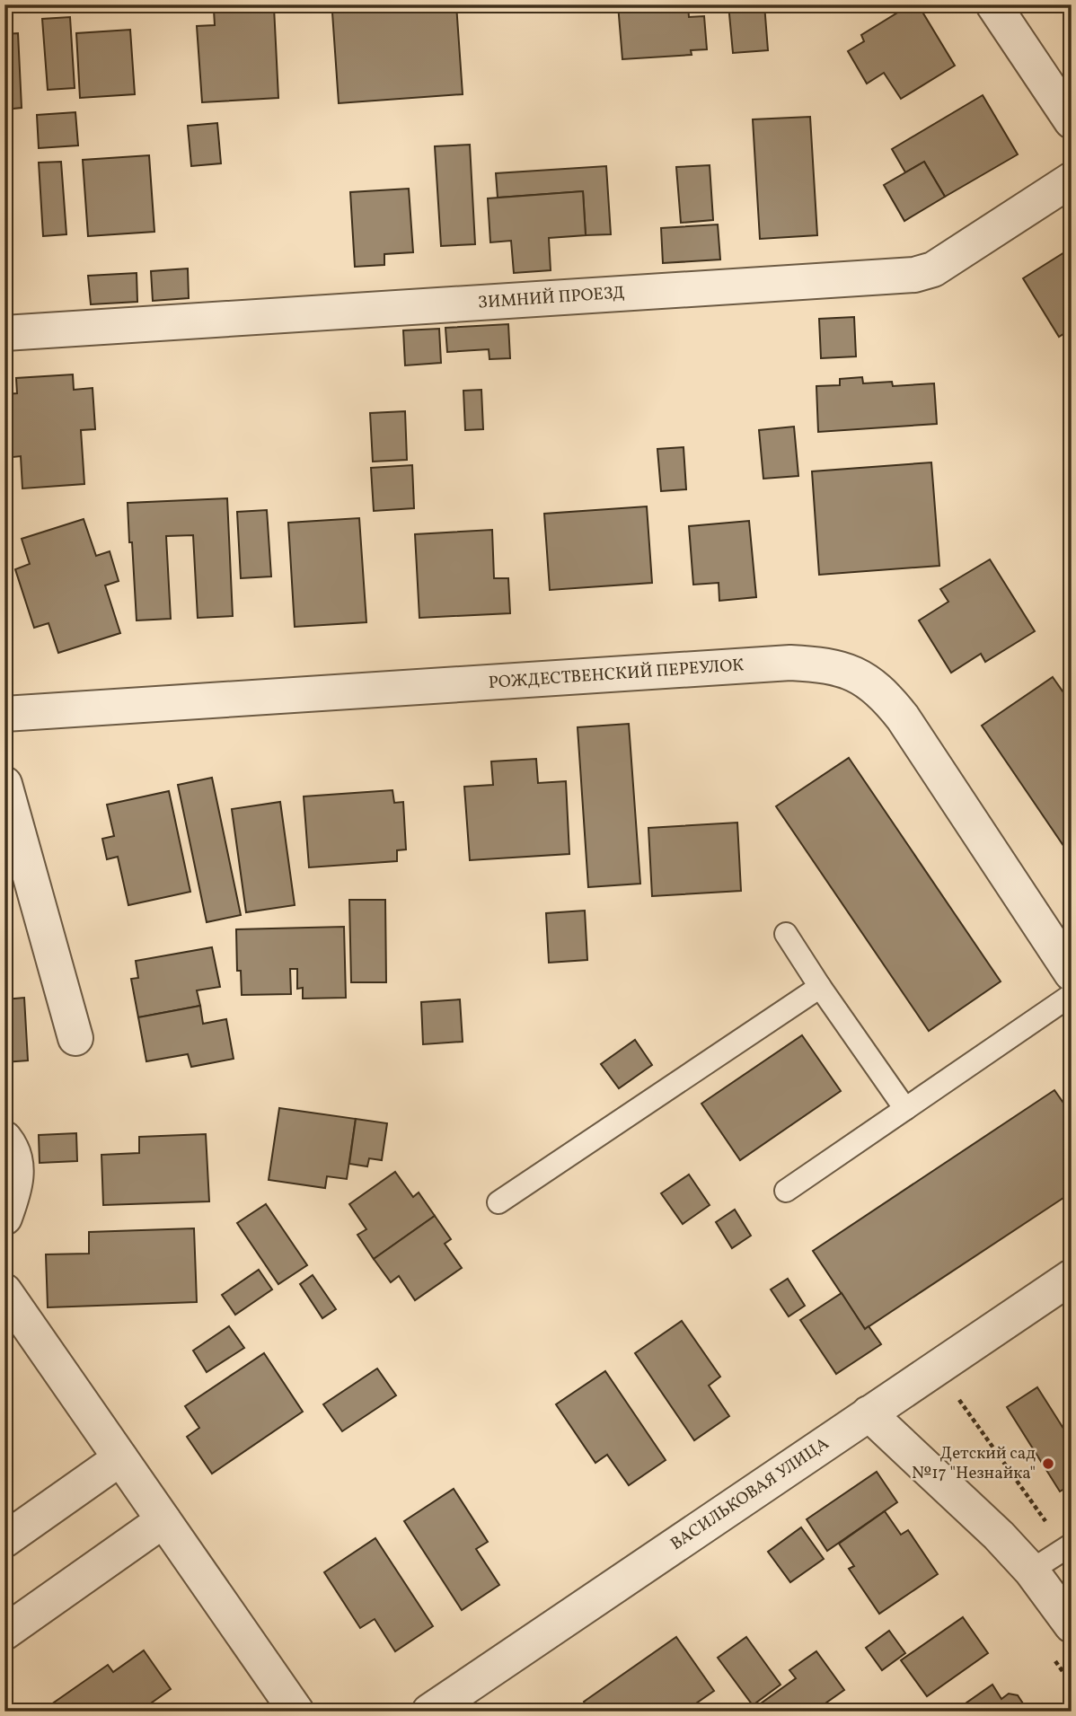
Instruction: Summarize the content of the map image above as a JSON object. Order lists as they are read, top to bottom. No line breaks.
{"streets":{"street":["ЗИМНИЙ ПРОЕЗД","РОЖДЕСТВЕНСКИЙ ПЕРЕУЛОК","ВАСИЛЬКОВАЯ УЛИЦА"]},"places":["Детский сад №17 \"Незнайка\""]}
